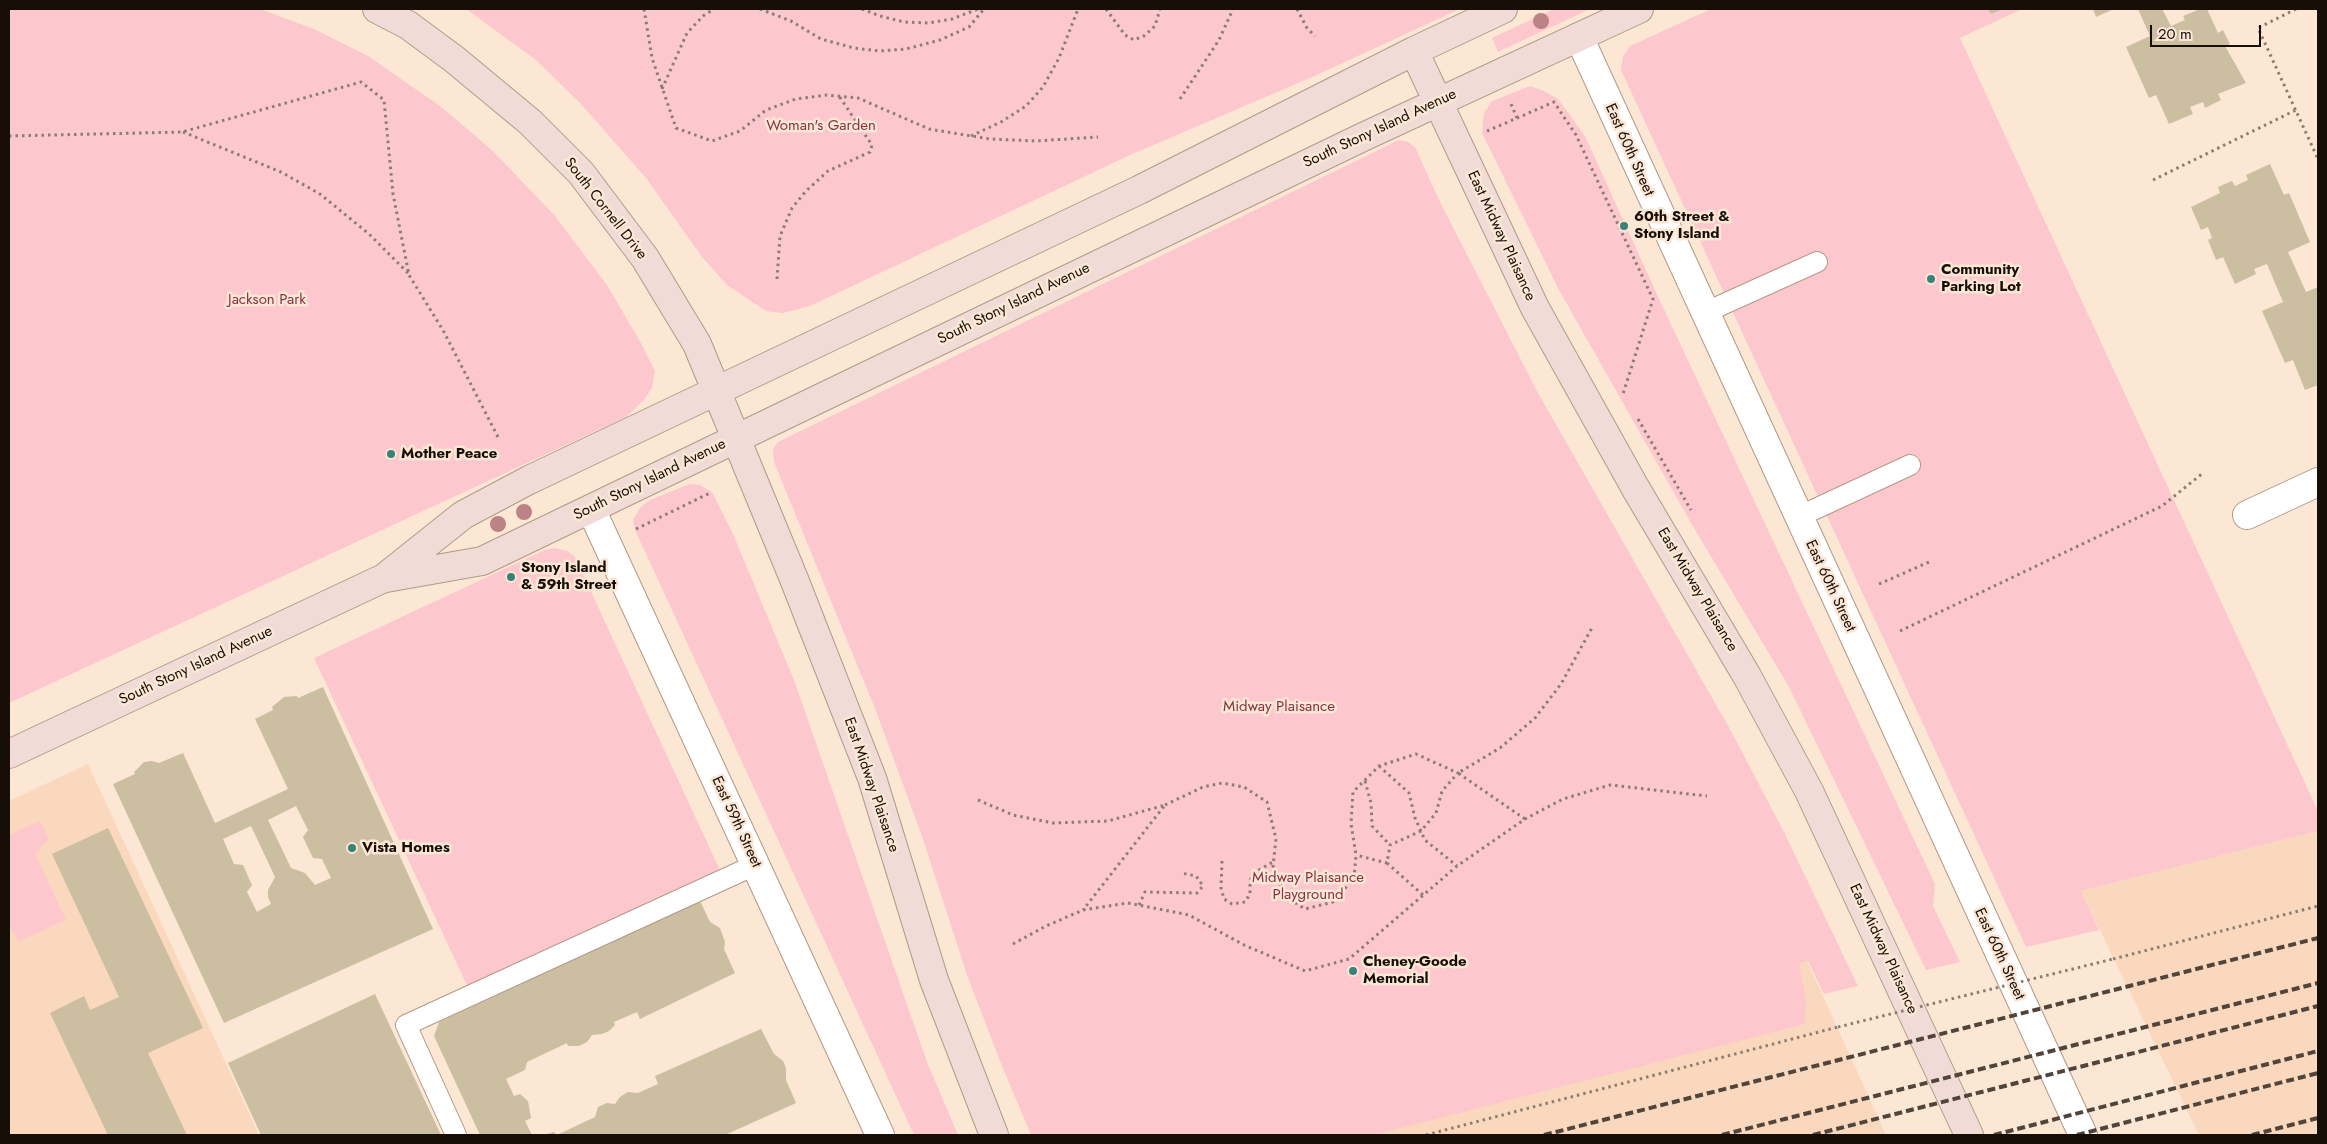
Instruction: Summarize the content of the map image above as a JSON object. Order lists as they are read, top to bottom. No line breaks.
{"streets":{"street":["South Stony Island Avenue","East 60th Street","South Cornell Drive","East Midway Plaisance","East 59th Street"]},"crossings":[["South Stony Island Avenue","East 60th Street"],["South Stony Island Avenue","South Cornell Drive"],["South Stony Island Avenue","East Midway Plaisance"],["South Stony Island Avenue","East 59th Street"],["South Cornell Drive","East Midway Plaisance"]],"parks":["Woman's Garden","Jackson Park","Midway Plaisance","Midway Plaisance Playground"],"places":["60th Street & Stony Island","Community Parking Lot","Mother Peace","Stony Island & 59th Street","Vista Homes","Cheney-Goode Memorial"],"scale_bar":"20 m"}
